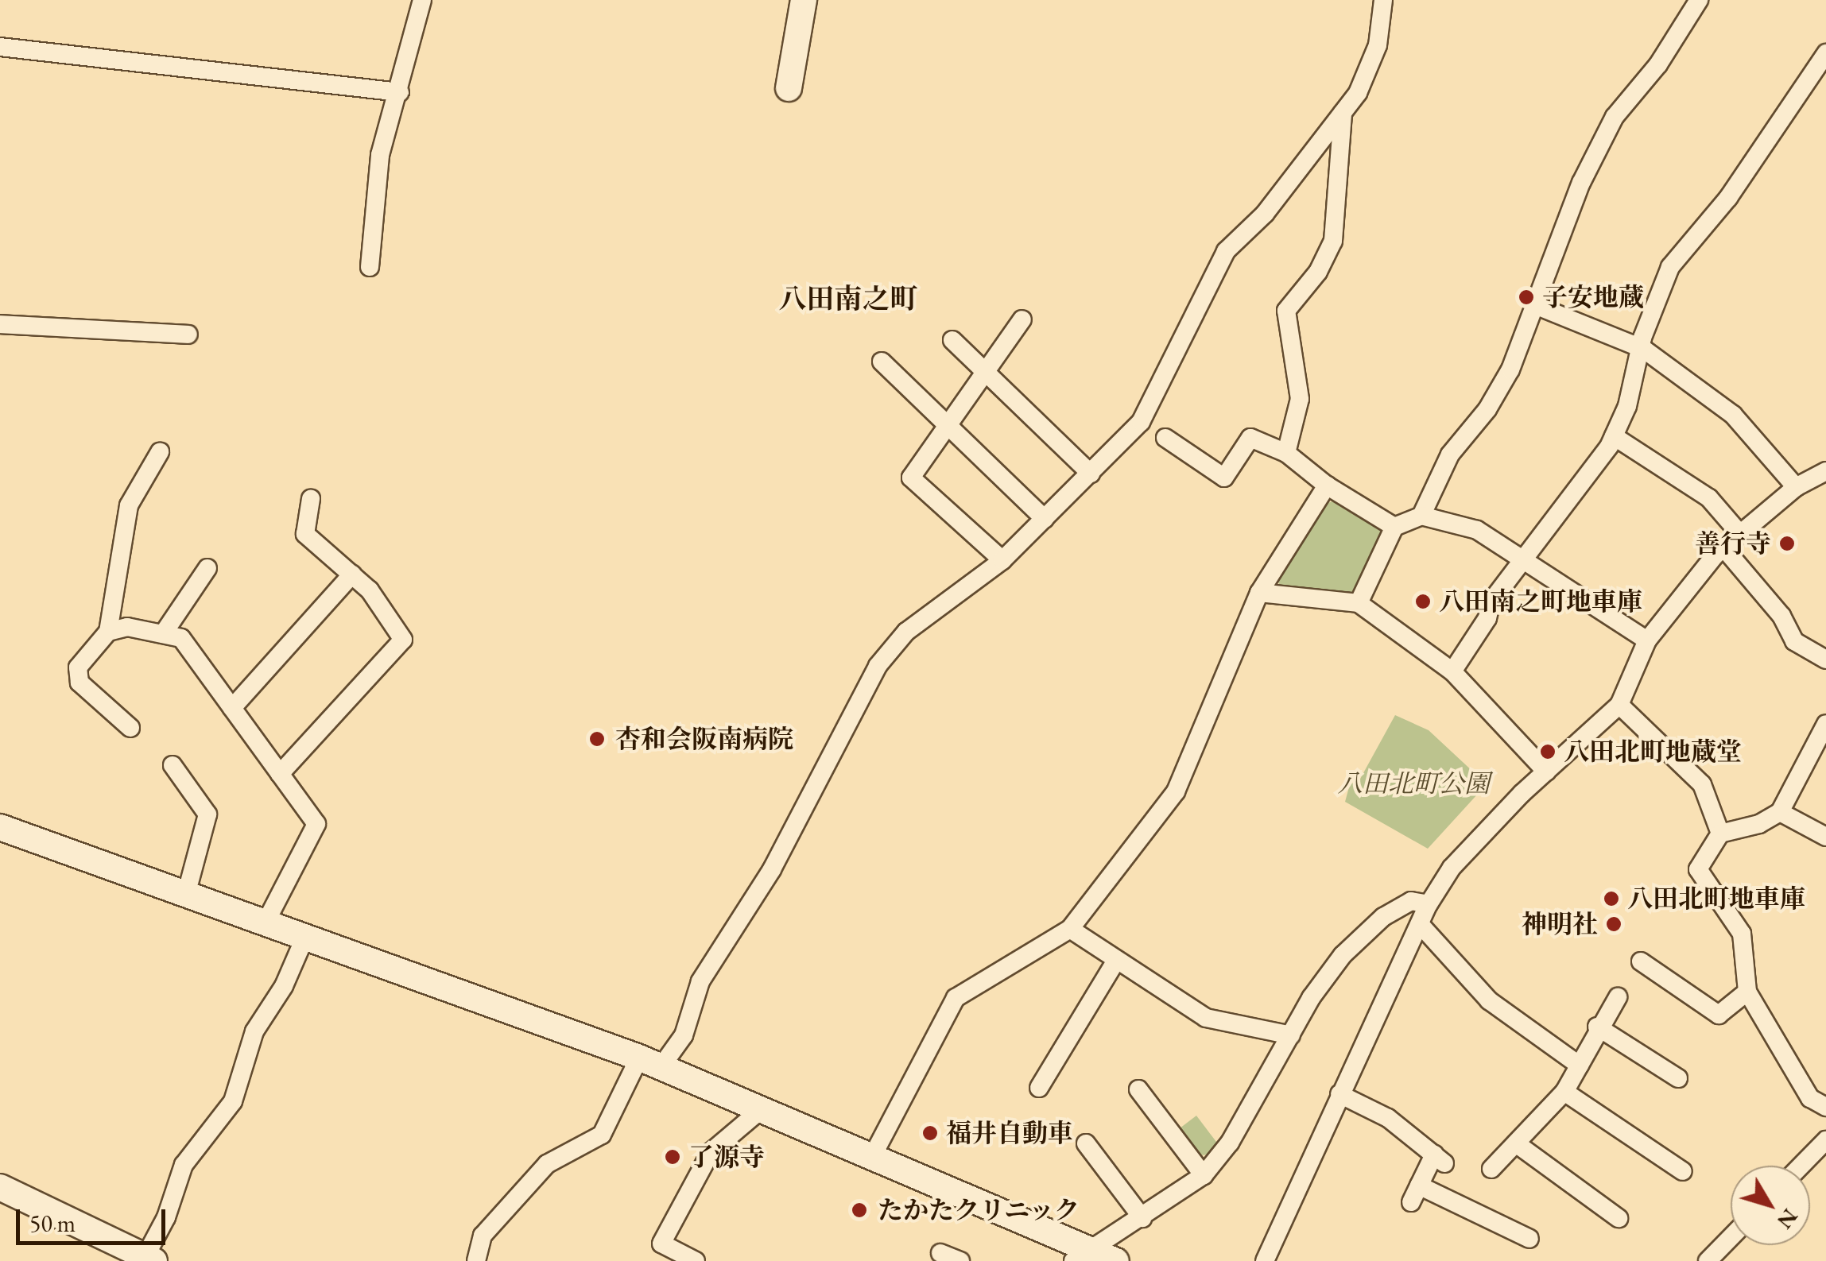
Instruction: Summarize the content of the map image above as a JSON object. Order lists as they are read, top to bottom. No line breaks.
{"districts":["八田南之町"],"parks":["八田北町公園"],"places":["子安地蔵","善行寺","八田南之町地車庫","杏和会阪南病院","八田北町地蔵堂","八田北町地車庫","神明社","福井自動車","了源寺","たかたクリニック"],"scale_bar":"50 m","north":"bottom right"}
